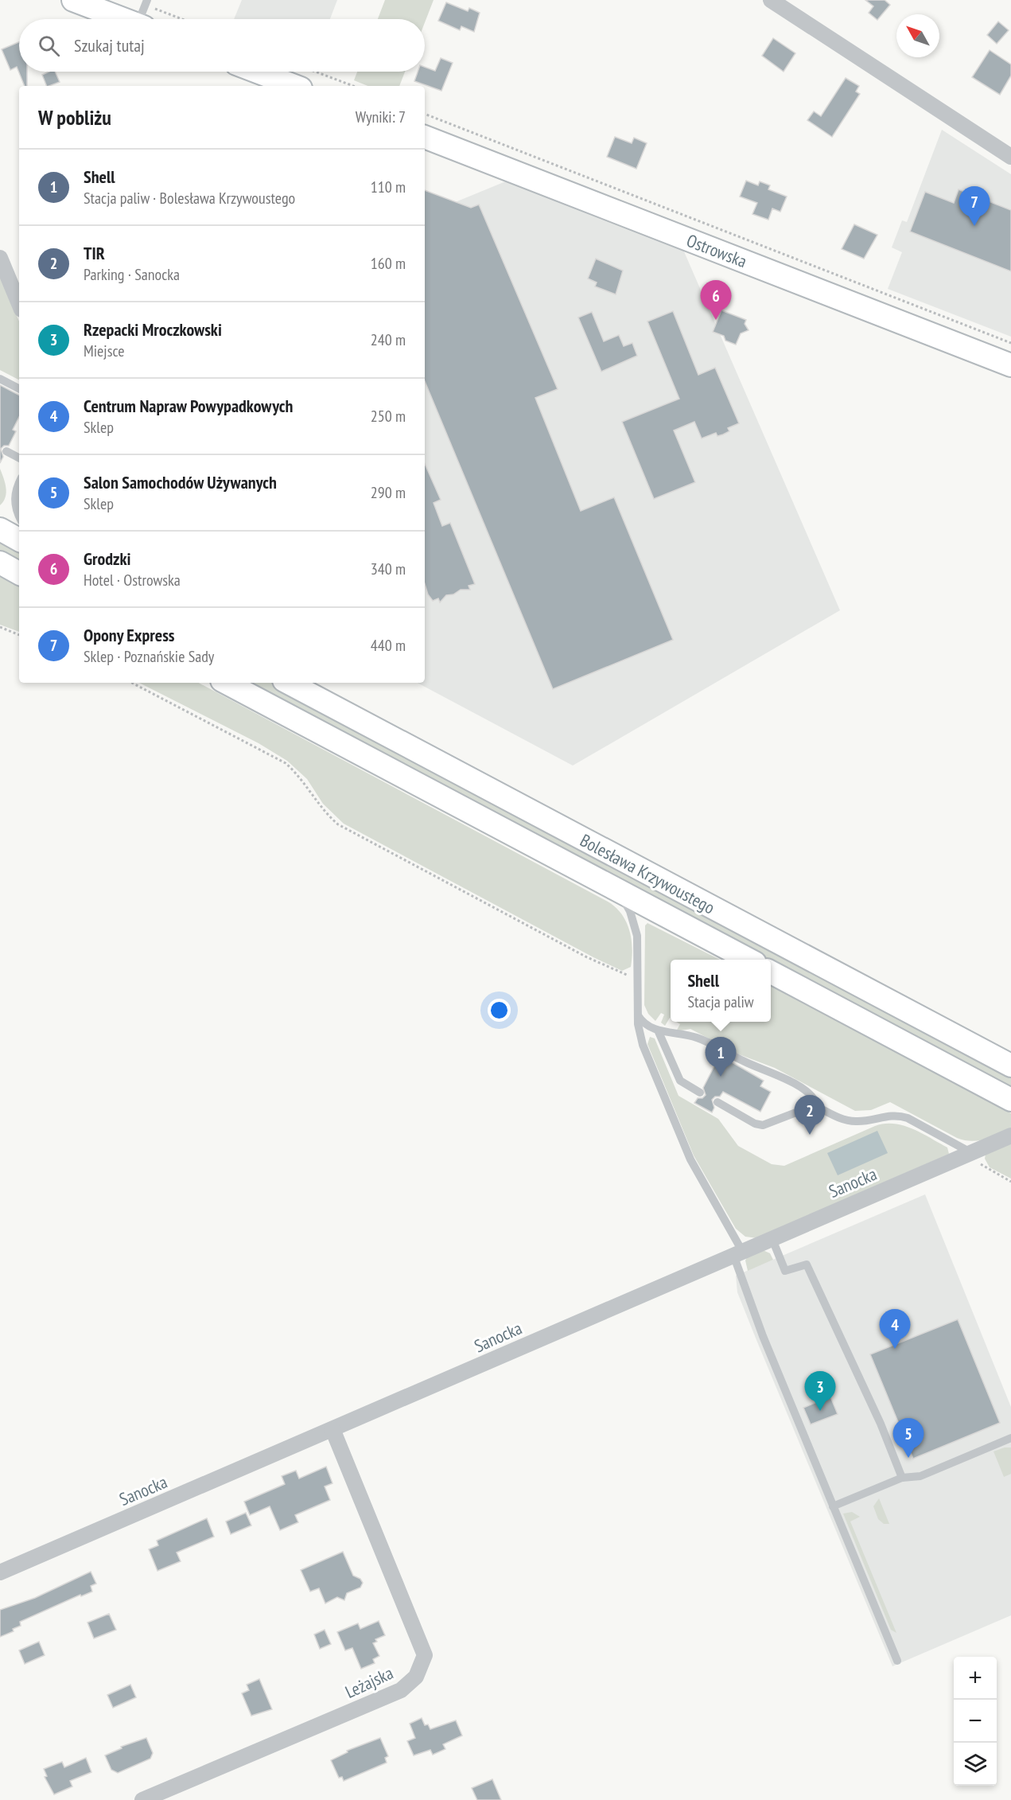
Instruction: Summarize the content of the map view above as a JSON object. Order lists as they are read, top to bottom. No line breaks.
{"streets":{"main road":["Ostrowska","Bolesława Krzywoustego"],"street":["Sanocka","Leżajska"]},"crossings":[["Sanocka","Leżajska"]],"north":"top left","page":{"search":"Szukaj tutaj","heading":["W pobliżu","Wyniki: 7"],"list":[{"mark":"1","name":"Shell","note":"Stacja paliw · Bolesława Krzywoustego","value":"110 m"},{"mark":"2","name":"TIR","note":"Parking · Sanocka","value":"160 m"},{"mark":"3","name":"Rzepacki Mroczkowski","note":"Miejsce","value":"240 m"},{"mark":"4","name":"Centrum Napraw Powypadkowych","note":"Sklep","value":"250 m"},{"mark":"5","name":"Salon Samochodów Używanych","note":"Sklep","value":"290 m"},{"mark":"6","name":"Grodzki","note":"Hotel · Ostrowska","value":"340 m"},{"mark":"7","name":"Opony Express","note":"Sklep · Poznańskie Sady","value":"440 m"}],"pins":["7","6","1","2","4","3","5"],"popup":["Shell","Stacja paliw"],"map_buttons":["+","−"]}}
